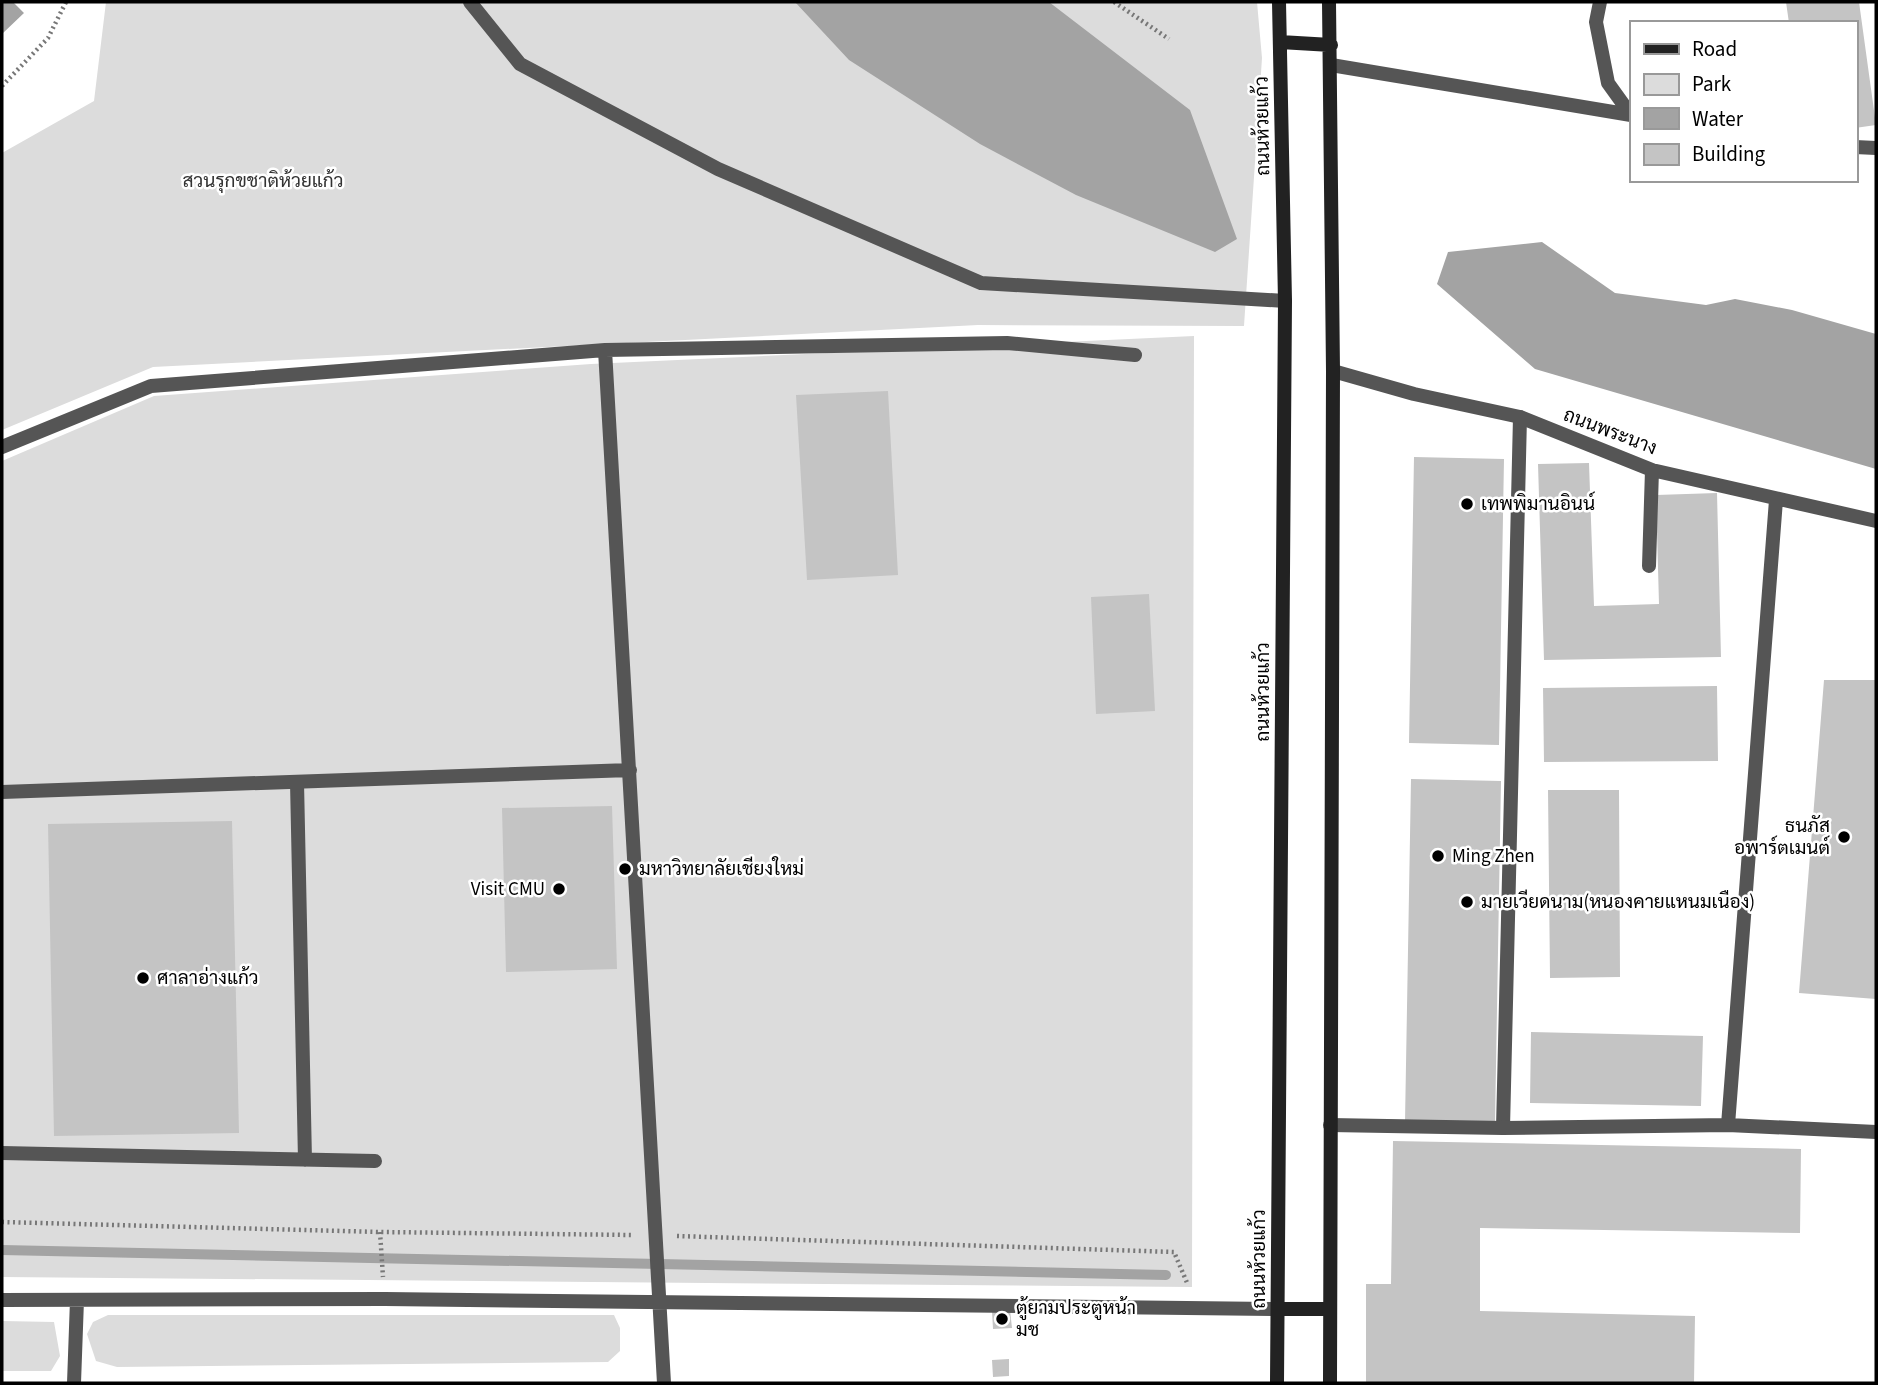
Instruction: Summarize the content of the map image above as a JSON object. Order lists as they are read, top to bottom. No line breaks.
{"streets":{"main road":["ถนนห้วยแก้ว"],"street":["ถนนพระนาง"]},"parks":["สวนรุกขชาติห้วยแก้ว"],"places":["เทพพิมานอินน์","ธนภัส อพาร์ตเมนต์","Ming Zhen","มหาวิทยาลัยเชียงใหม่","Visit CMU","มายเวียดนาม(หนองคายแหนมเนือง)","ศาลาอ่างแก้ว","ตู้ยามประตูหน้า มช"],"legend":["Road","Park","Water","Building"]}
